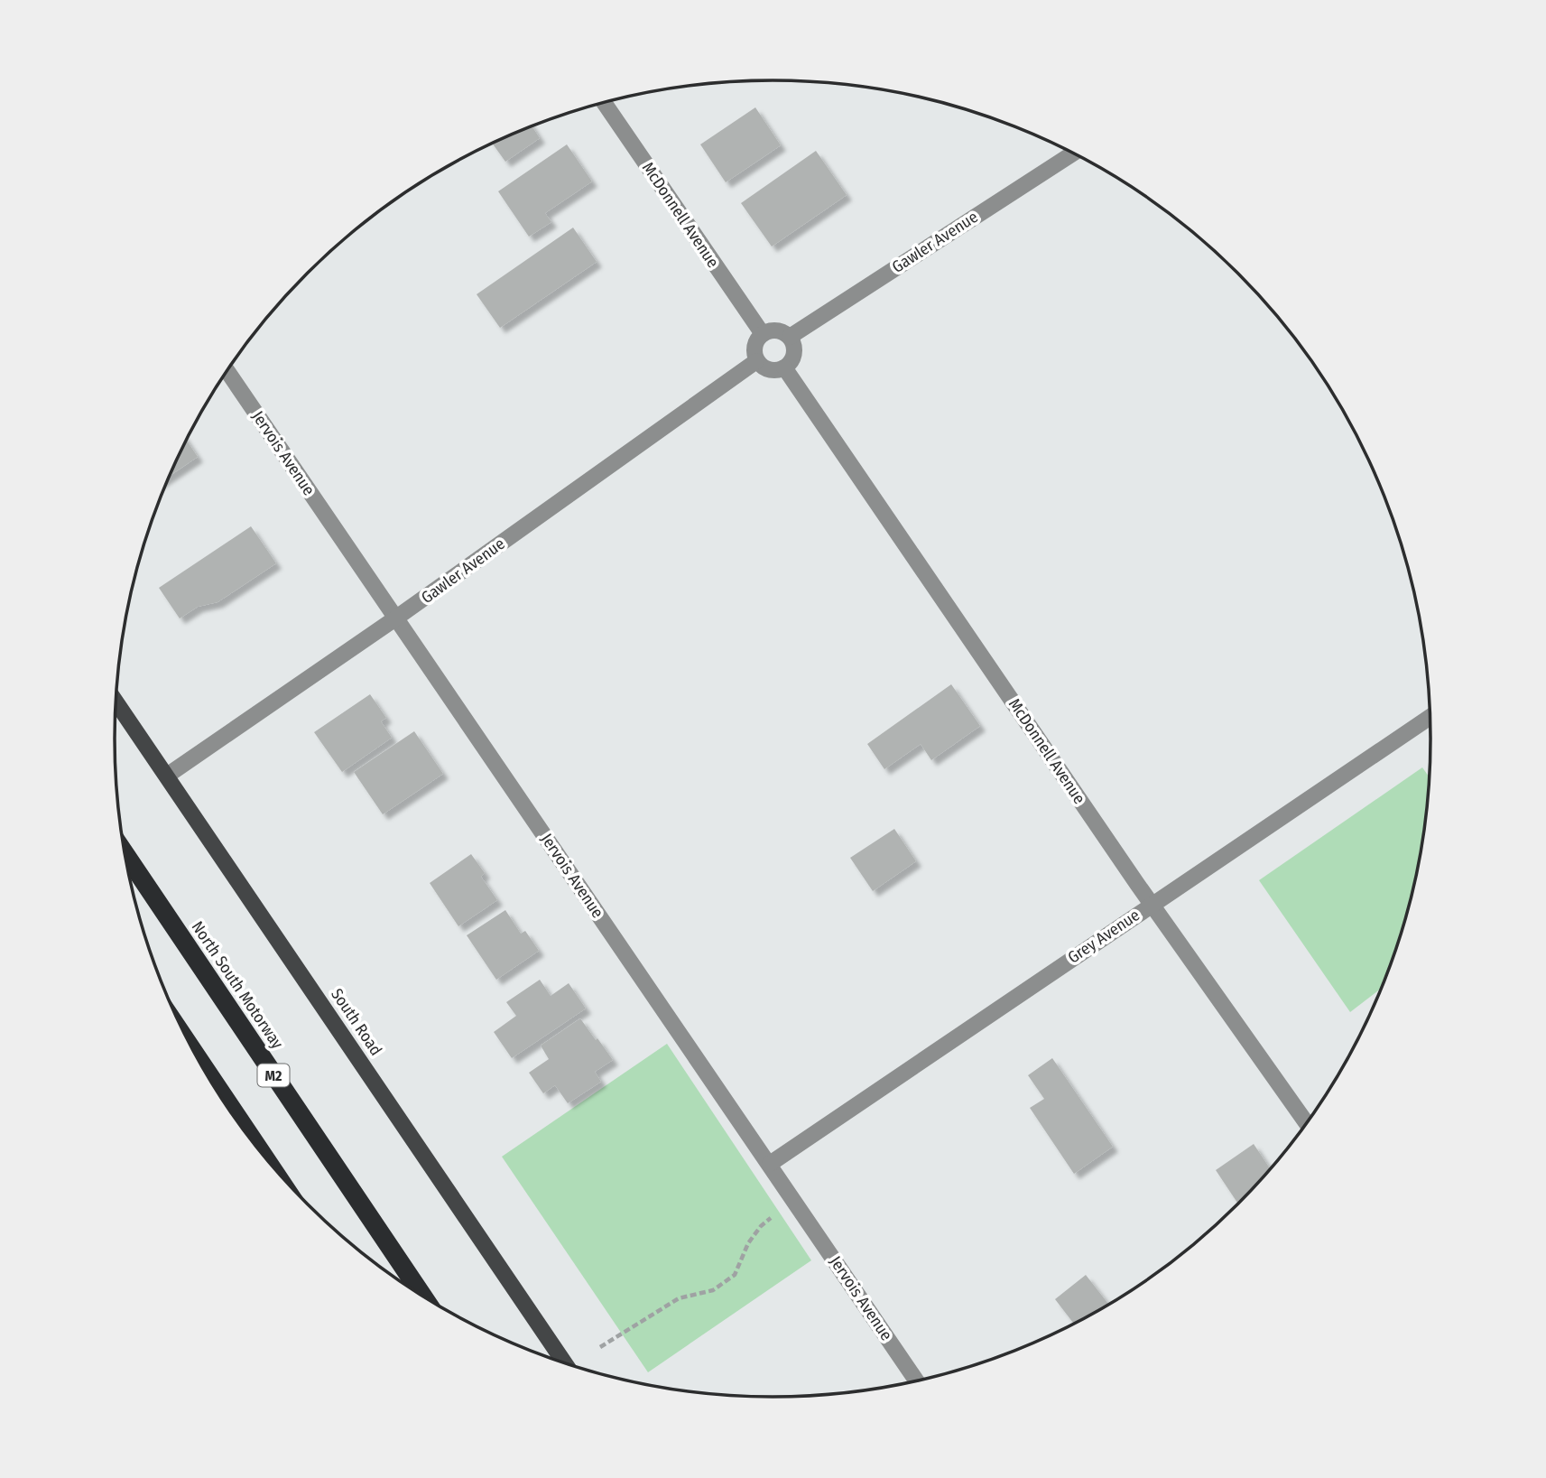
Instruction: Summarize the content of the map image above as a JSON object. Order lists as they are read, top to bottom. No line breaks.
{"streets":{"highway":["North South Motorway","M2"],"main road":["South Road"],"street":["McDonnell Avenue","Gawler Avenue","Jervois Avenue","Grey Avenue"]},"crossings":[["McDonnell Avenue","Gawler Avenue"],["McDonnell Avenue","Grey Avenue"],["Gawler Avenue","Jervois Avenue"],["Gawler Avenue","South Road"],["Jervois Avenue","Grey Avenue"]]}
